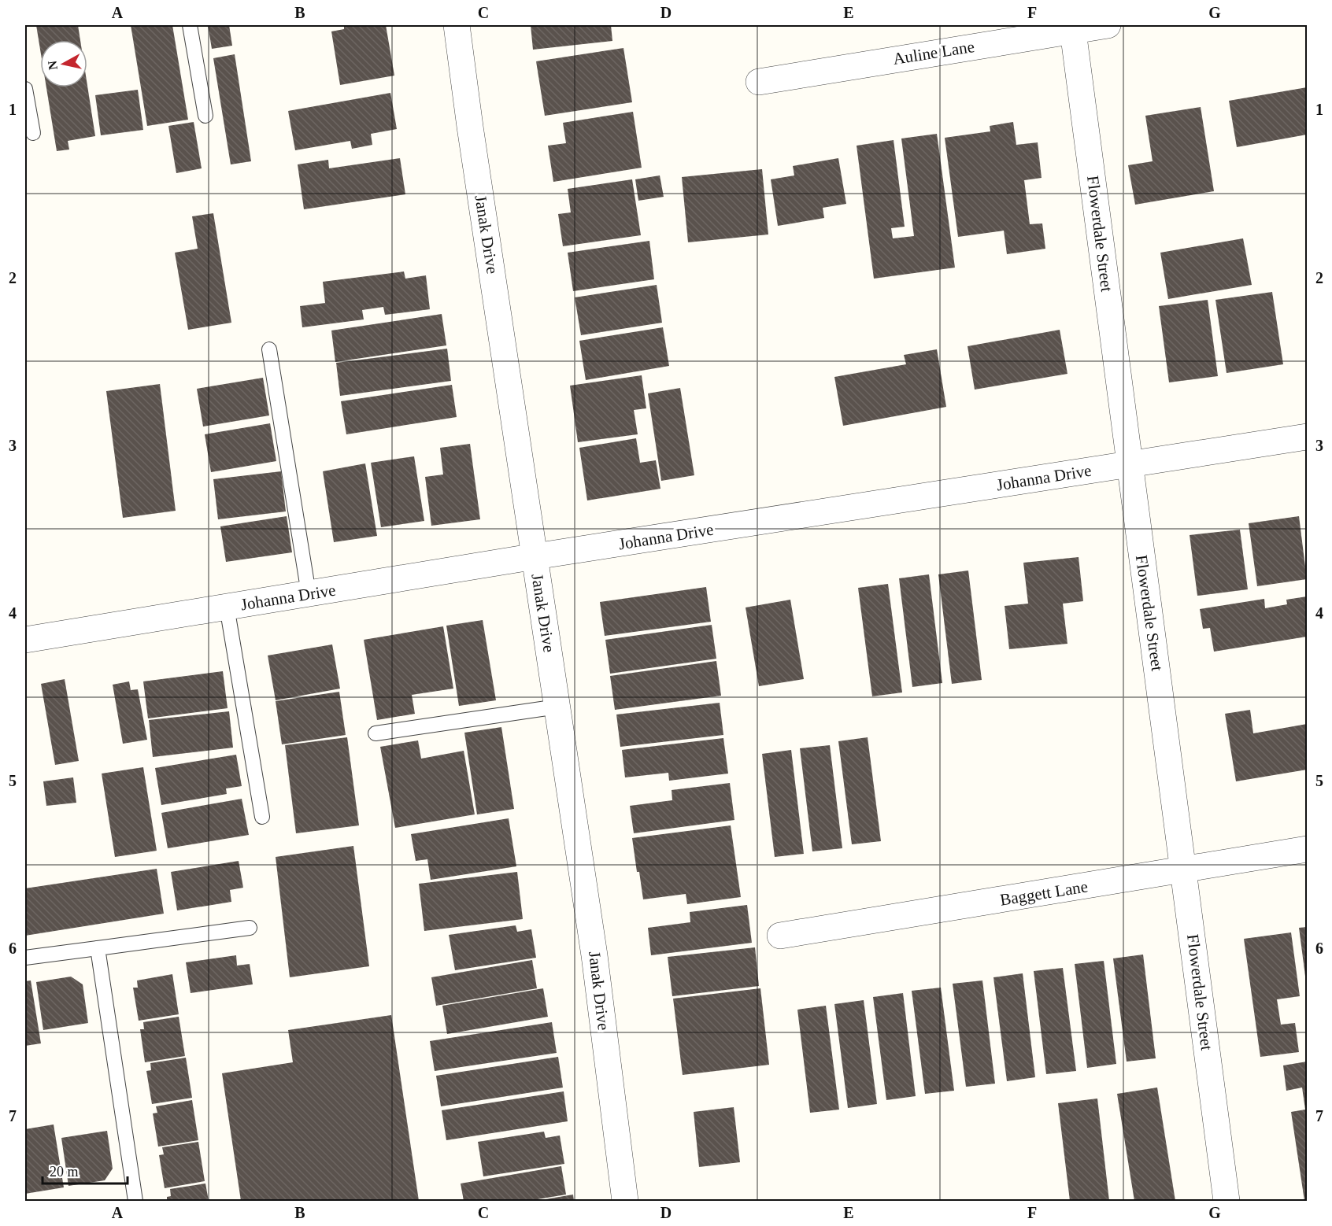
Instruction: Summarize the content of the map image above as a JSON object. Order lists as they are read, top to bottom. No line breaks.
{"streets":{"street":["Auline Lane","Flowerdale Street","Janak Drive","Johanna Drive","Baggett Lane"]},"crossings":[["Auline Lane","Flowerdale Street"],["Flowerdale Street","Johanna Drive"],["Flowerdale Street","Baggett Lane"],["Janak Drive","Johanna Drive"]],"scale_bar":"20 m","north":"left","grid":{"columns":["A","B","C","D","E","F","G"],"rows":["1","2","3","4","5","6","7"]}}
